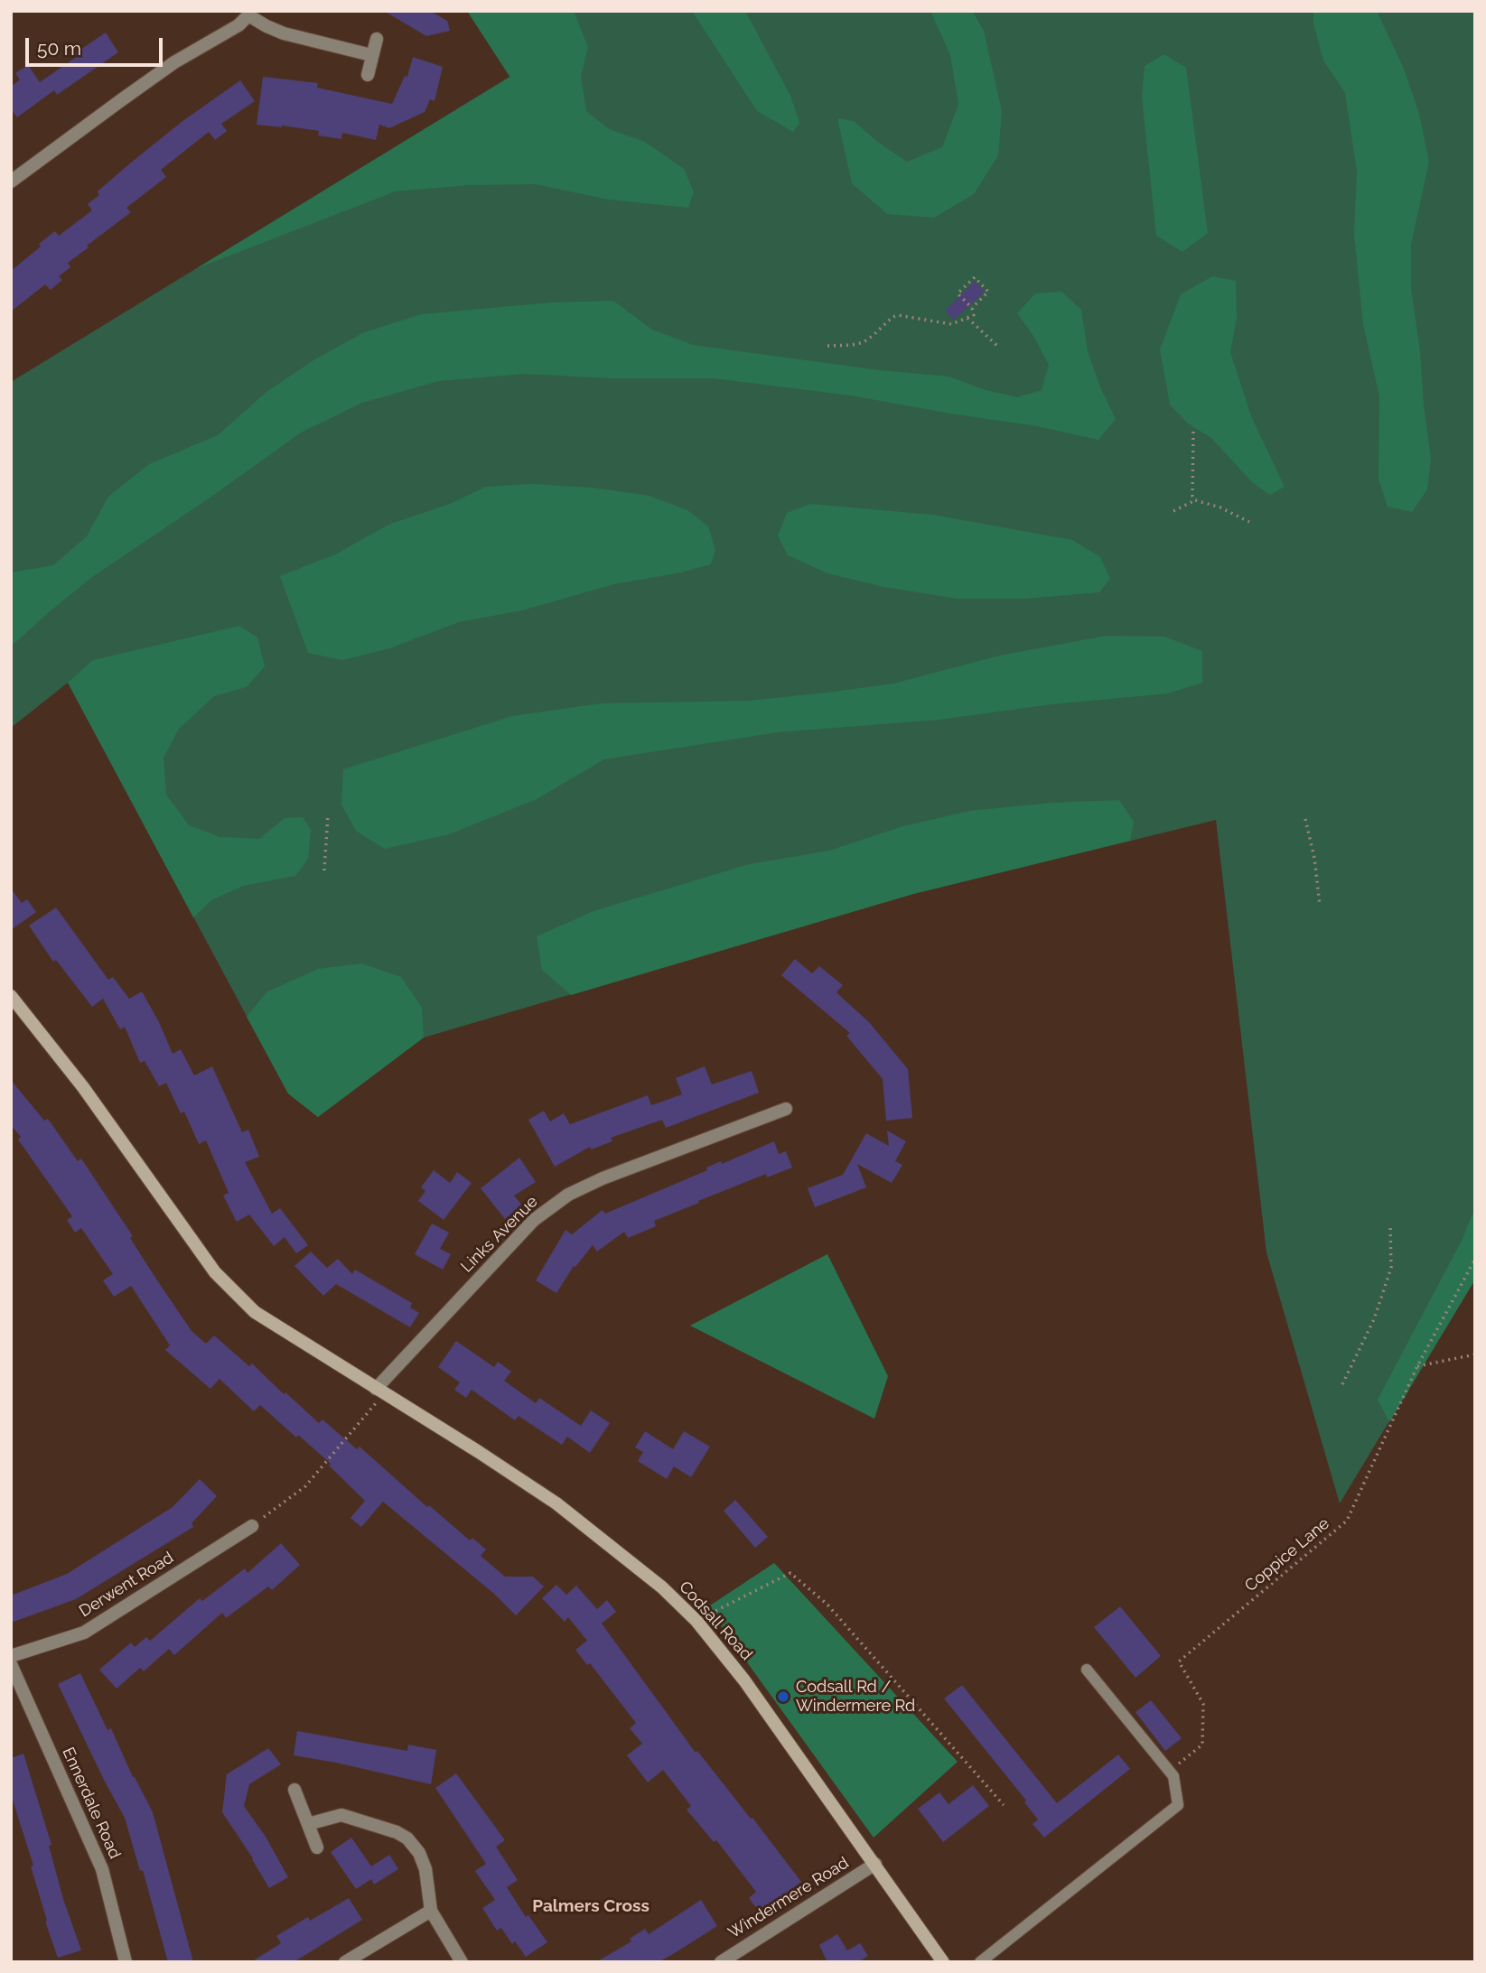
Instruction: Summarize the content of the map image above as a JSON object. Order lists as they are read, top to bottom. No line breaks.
{"streets":{"street":["Links Avenue","Derwent Road","Codsall Road","Ennerdale Road","Windermere Road"],"path":["Coppice Lane"]},"crossings":[["Links Avenue","Codsall Road"],["Codsall Road","Windermere Road"]],"districts":["Palmers Cross"],"places":["Codsall Rd / Windermere Rd"],"scale_bar":"50 m"}
